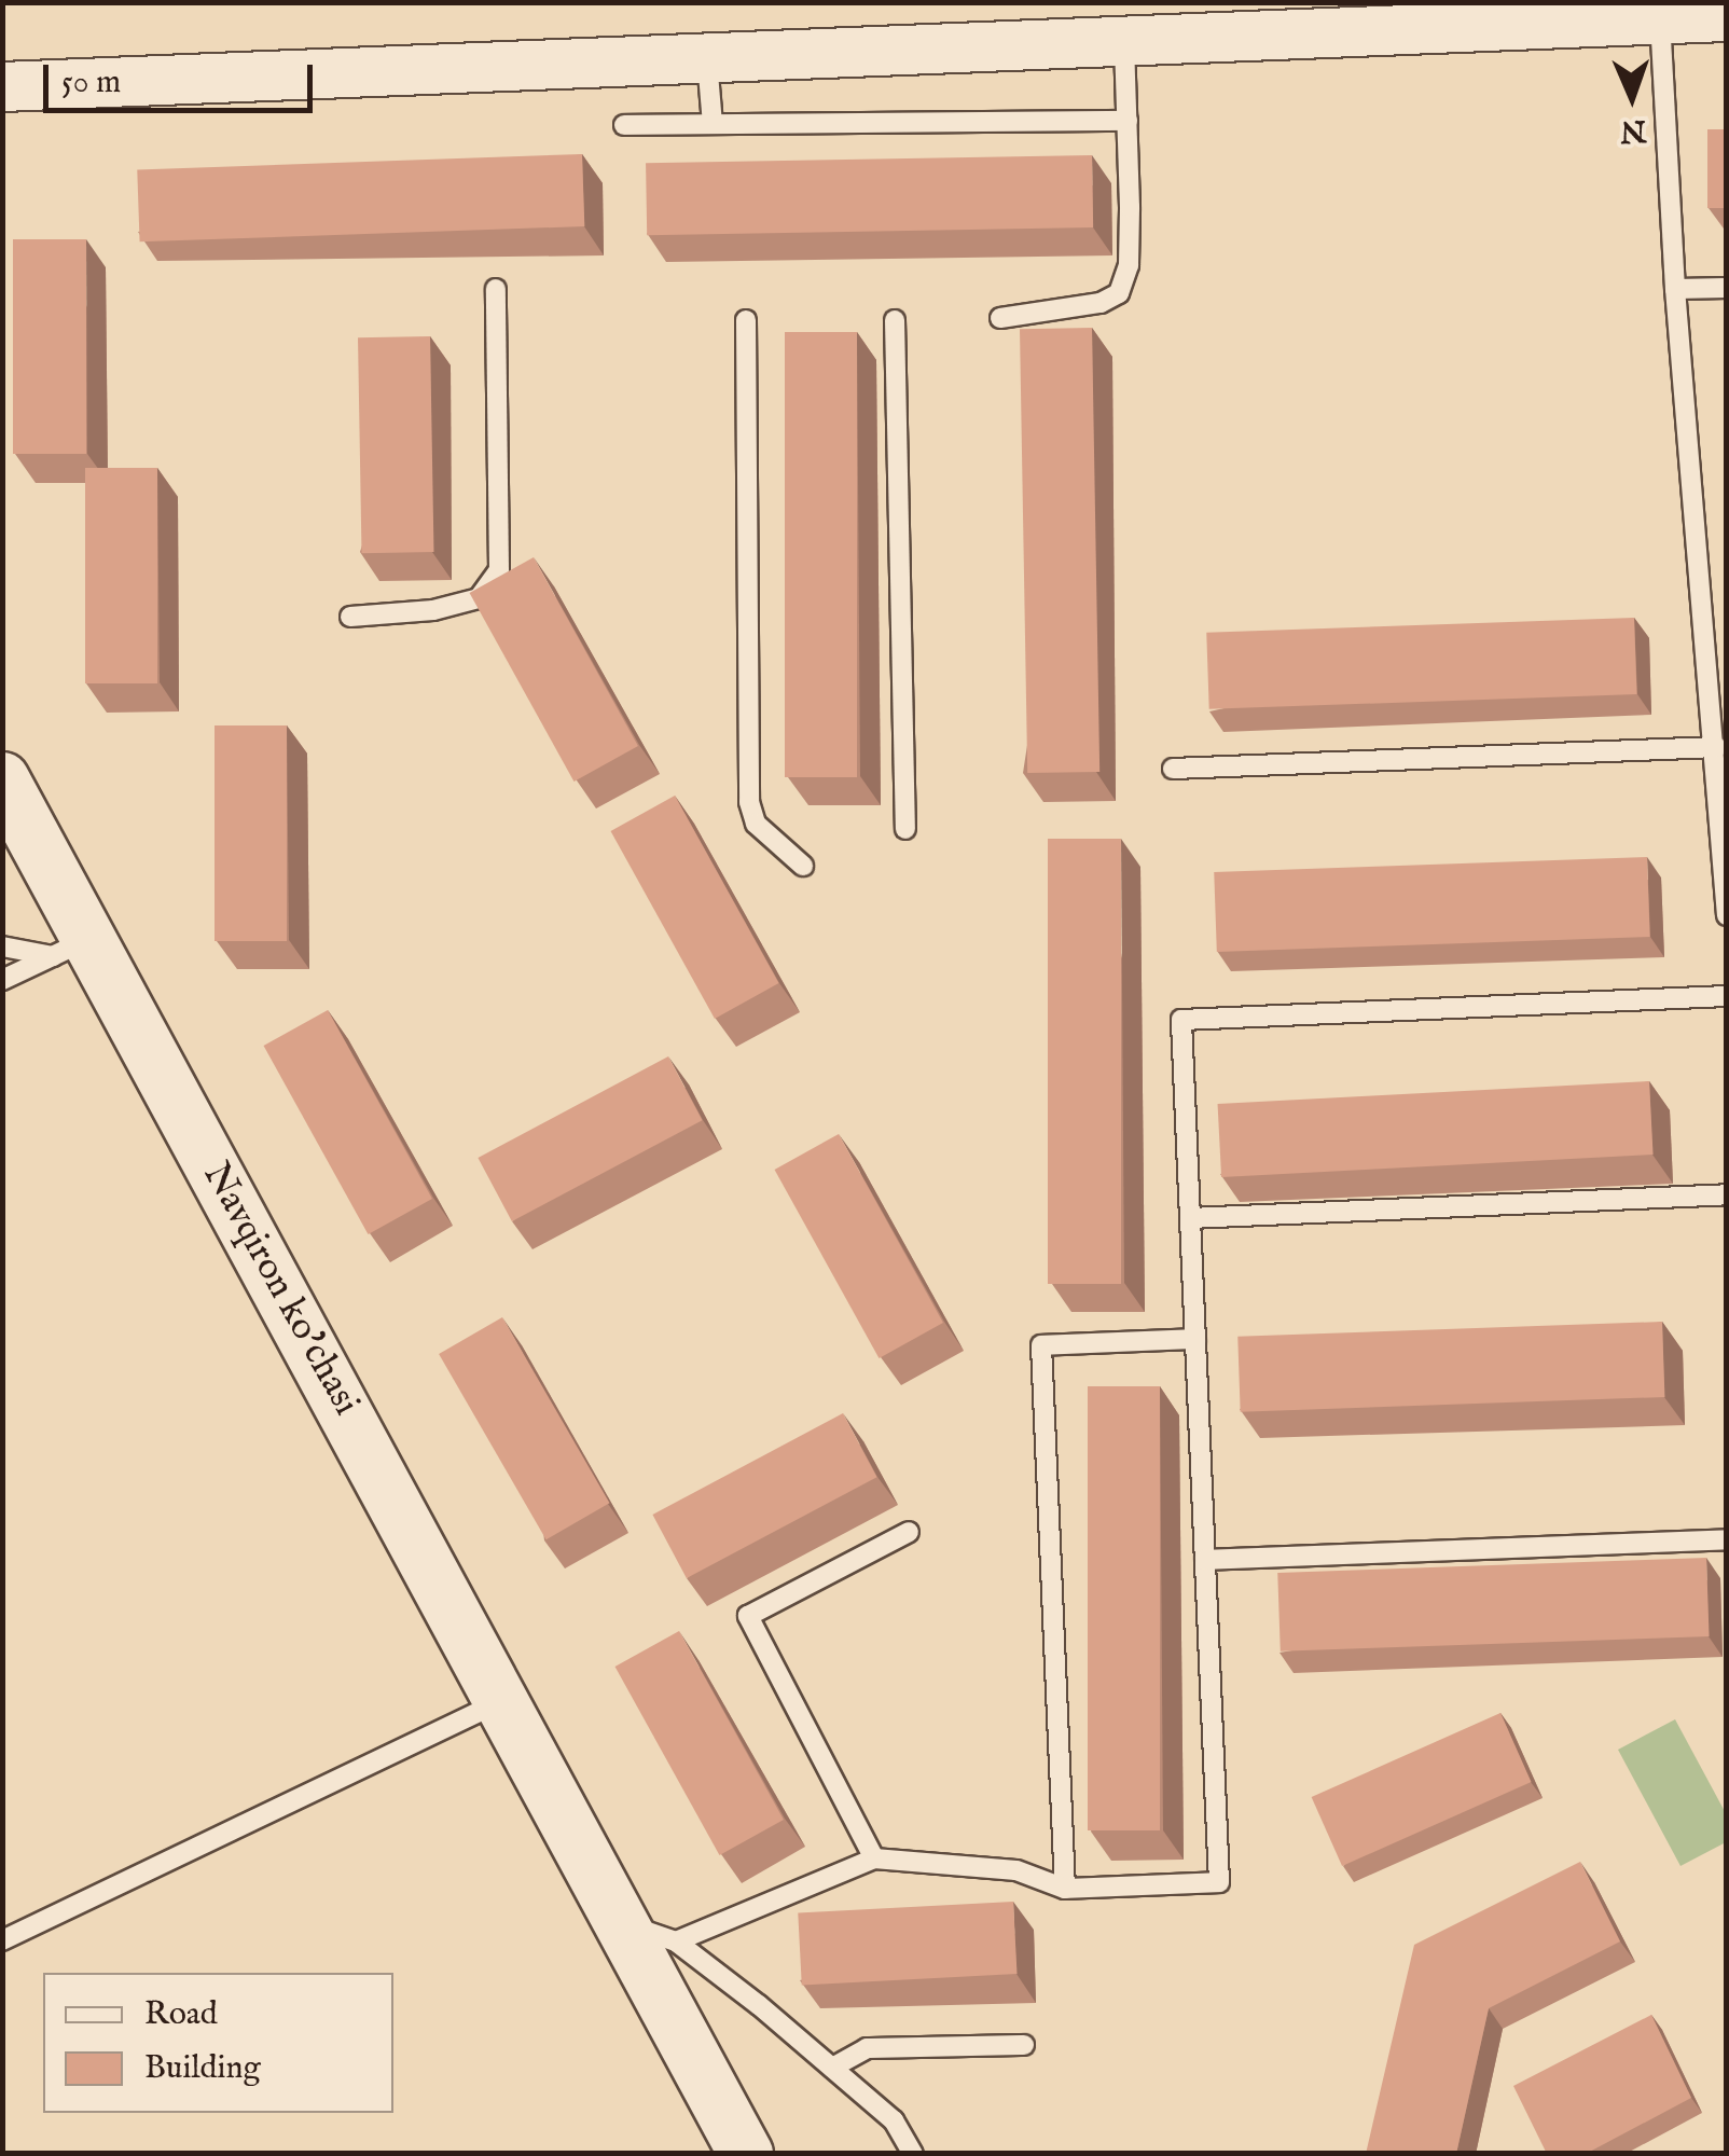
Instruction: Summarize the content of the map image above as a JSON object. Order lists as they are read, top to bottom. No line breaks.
{"streets":{"main road":["Navqiron ko'chasi"]},"legend":["Road","Building"],"scale_bar":"50 m","north":"bottom"}
